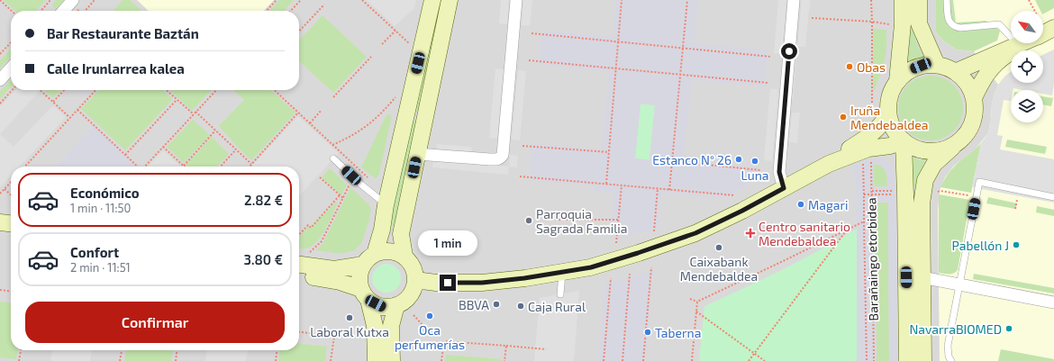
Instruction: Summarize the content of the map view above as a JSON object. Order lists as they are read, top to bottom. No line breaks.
{"streets":{"path":["Barañaingo etorbidea"]},"places":{"other":["Obas","Iruña Mendebaldea","Estanco N° 26","Luna","Magari","Parroquia Sagrada Familia","Pabellón J","Caixabank Mendebaldea","BBVA","Caja Rural","Oca perfumerías","Laboral Kutxa","NavarraBIOMED","Taberna"],"health":["Centro sanitario Mendebaldea"]},"north":"top left","page":{"banner":["Bar Restaurante Baztán","Calle Irunlarrea kalea"],"list":[{"name":"Económico","note":"1 min · 11:50","value":"2.82 €"},{"name":"Confort","note":"2 min · 11:51","value":"3.80 €"}],"bubble":"1 min","buttons":"Confirmar"}}
